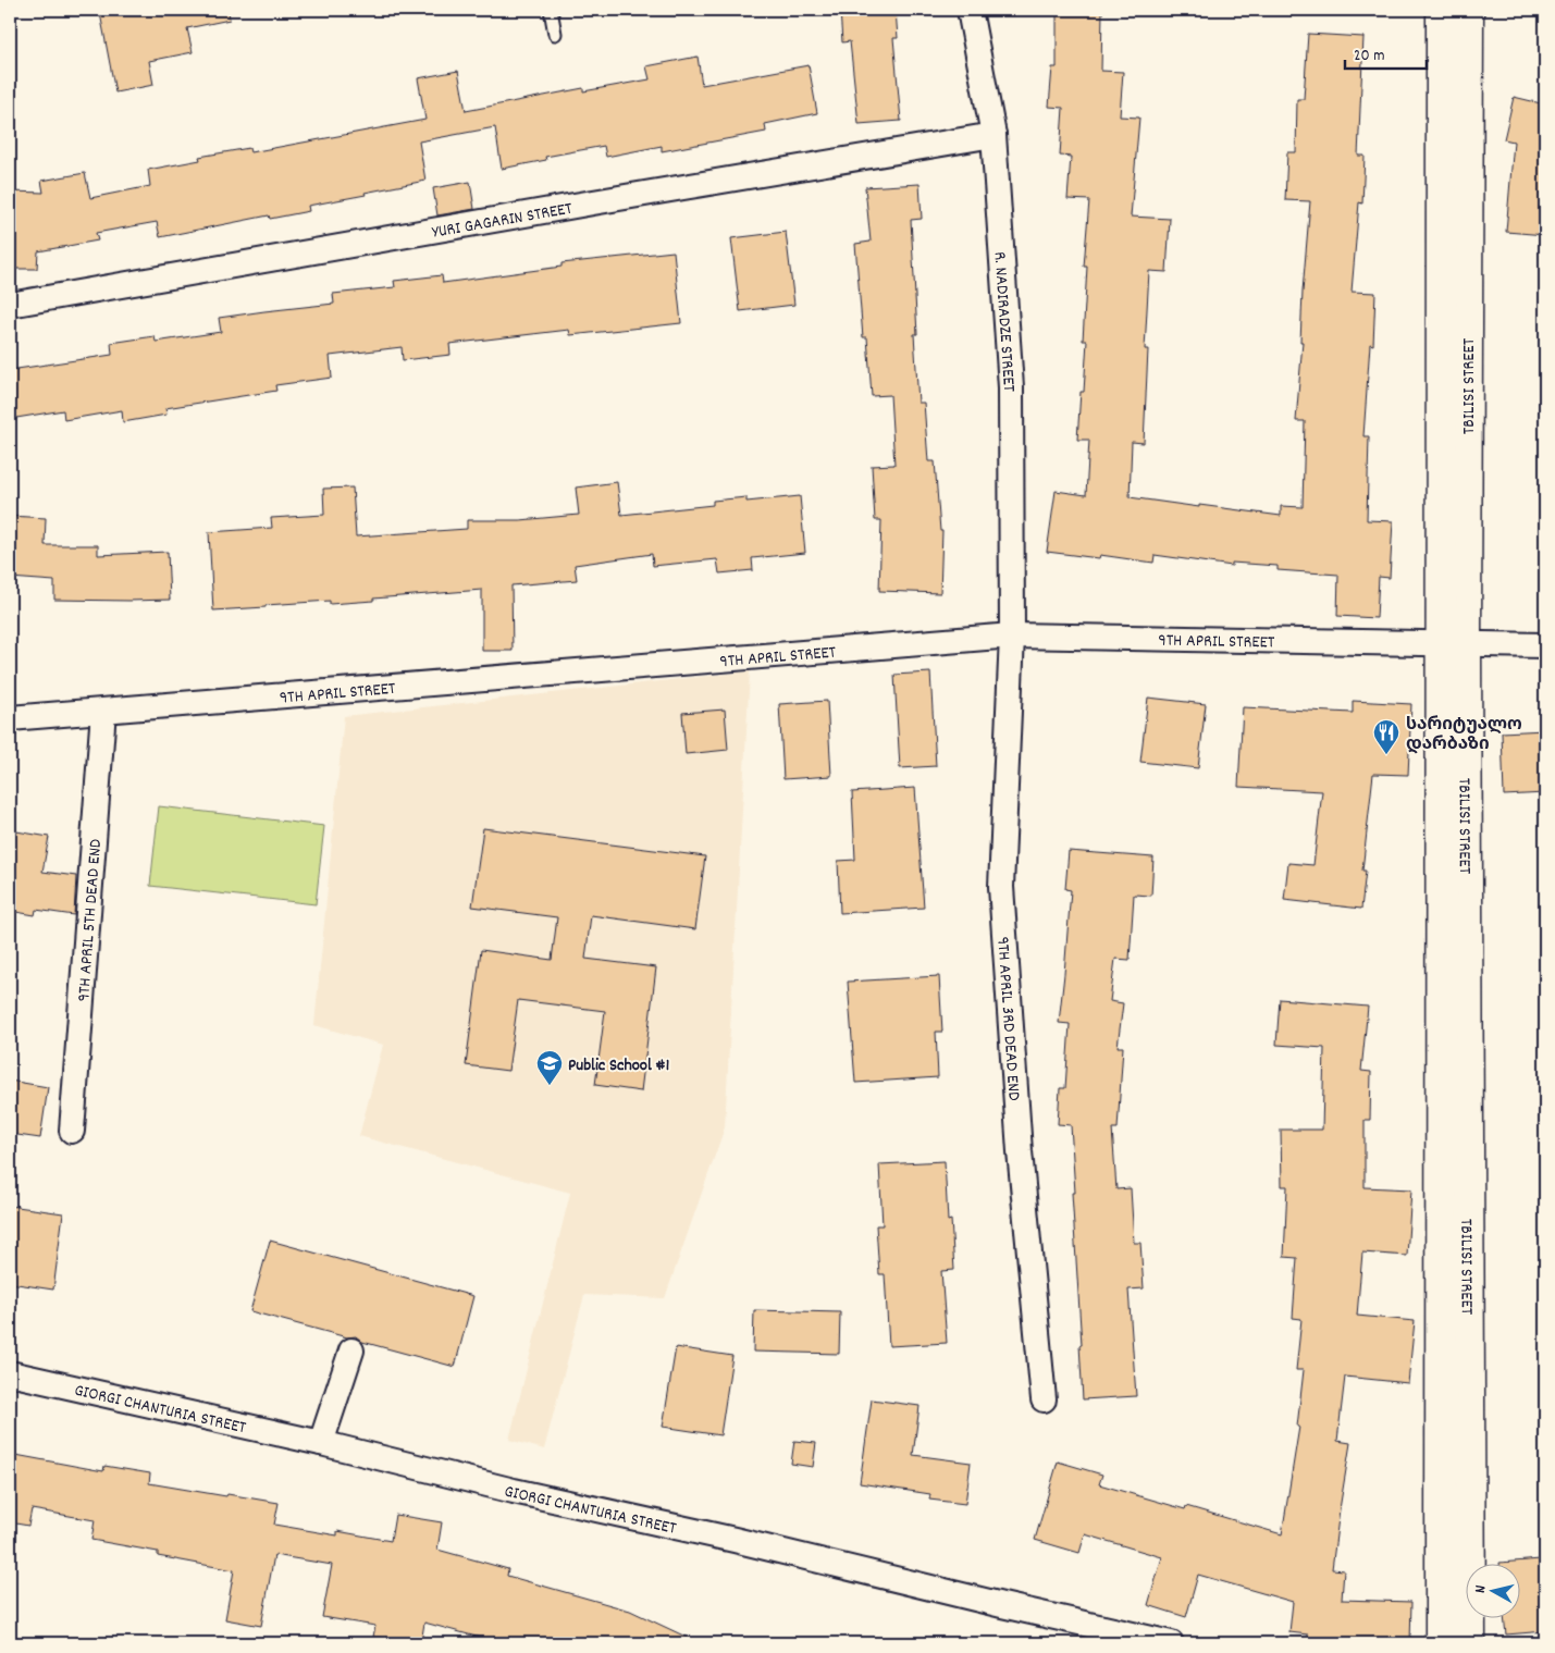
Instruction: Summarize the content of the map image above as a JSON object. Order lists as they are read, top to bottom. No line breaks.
{"streets":{"street":["YURI GAGARIN STREET","R. NADIRADZE STREET","TBILISI STREET","9TH APRIL STREET","9TH APRIL 5TH DEAD END","9TH APRIL 3RD DEAD END","GIORGI CHANTURIA STREET"]},"crossings":[["YURI GAGARIN STREET","R. NADIRADZE STREET"],["R. NADIRADZE STREET","9TH APRIL STREET"],["R. NADIRADZE STREET","9TH APRIL 3RD DEAD END"],["TBILISI STREET","9TH APRIL STREET"],["9TH APRIL STREET","9TH APRIL 5TH DEAD END"],["9TH APRIL STREET","9TH APRIL 3RD DEAD END"]],"places":{"restaurant":["სარიტუალო დარბაზი"],"school or university":["Public School #1"]},"scale_bar":"20 m","north":"left"}
